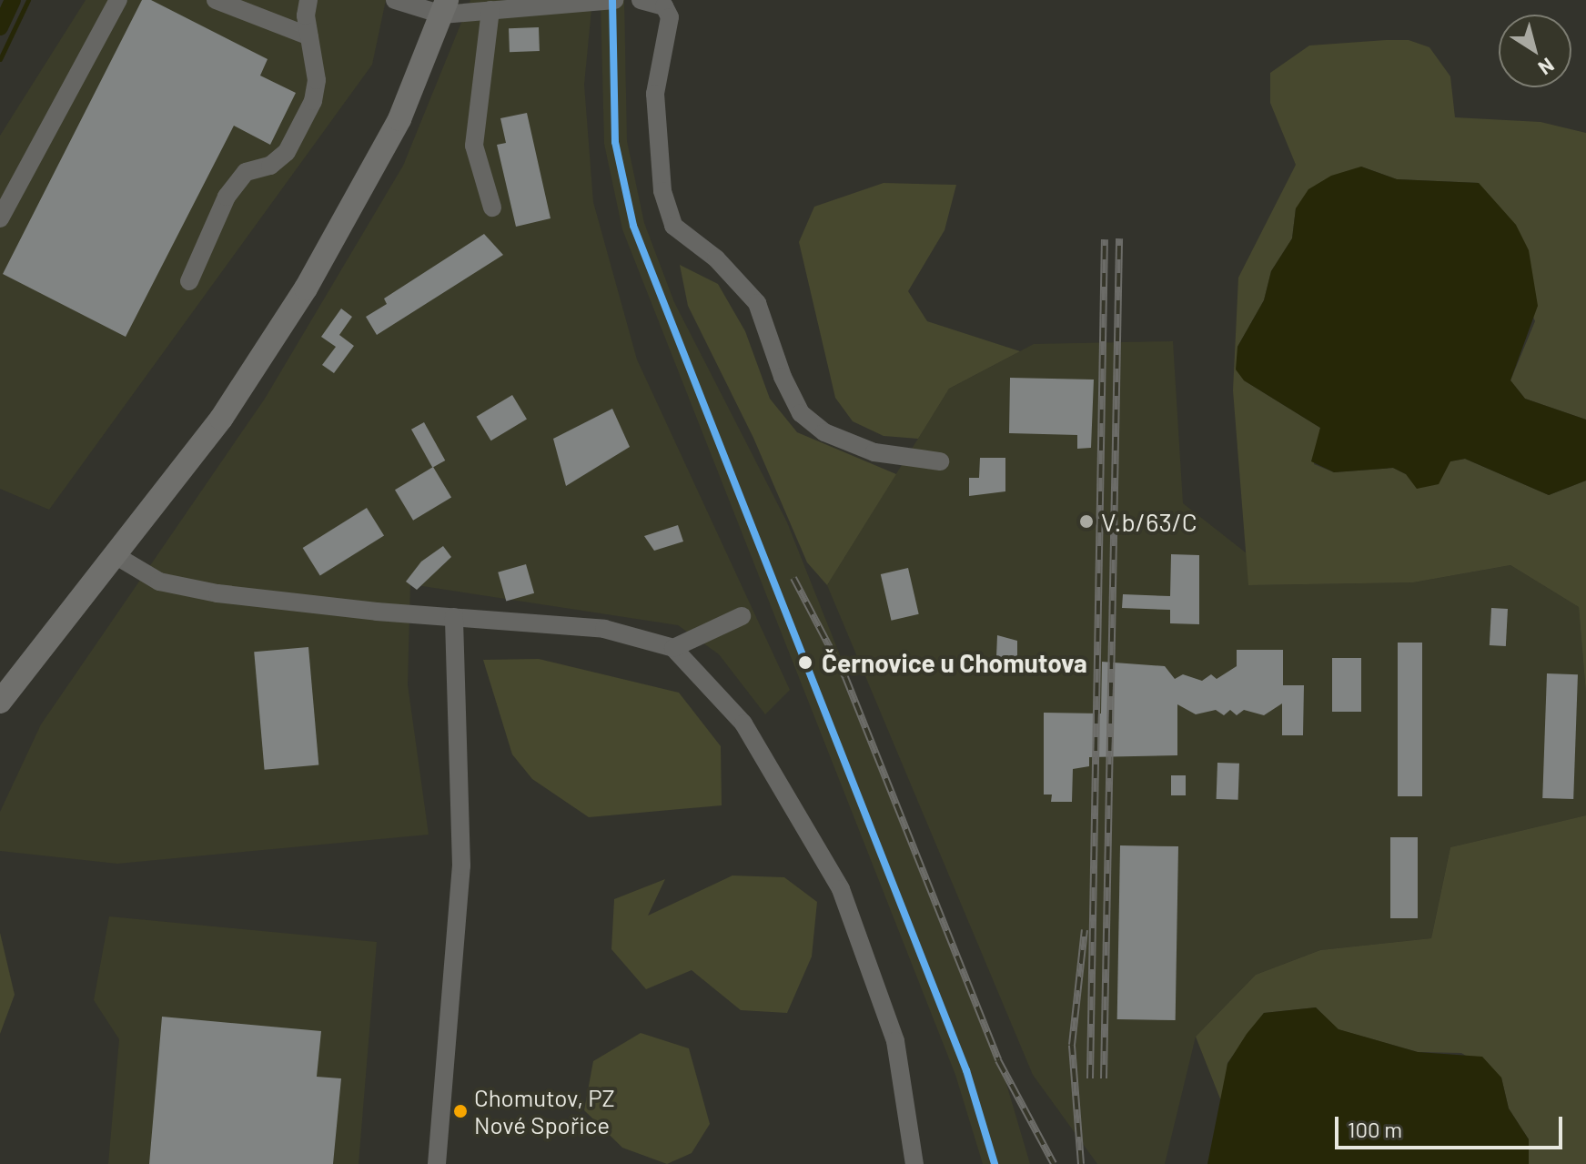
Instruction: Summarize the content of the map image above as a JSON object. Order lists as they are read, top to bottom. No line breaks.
{"places":["V.b/63/C","Černovice u Chomutova","Chomutov, PZ Nové Spořice"],"scale_bar":"100 m","north":"bottom right"}
